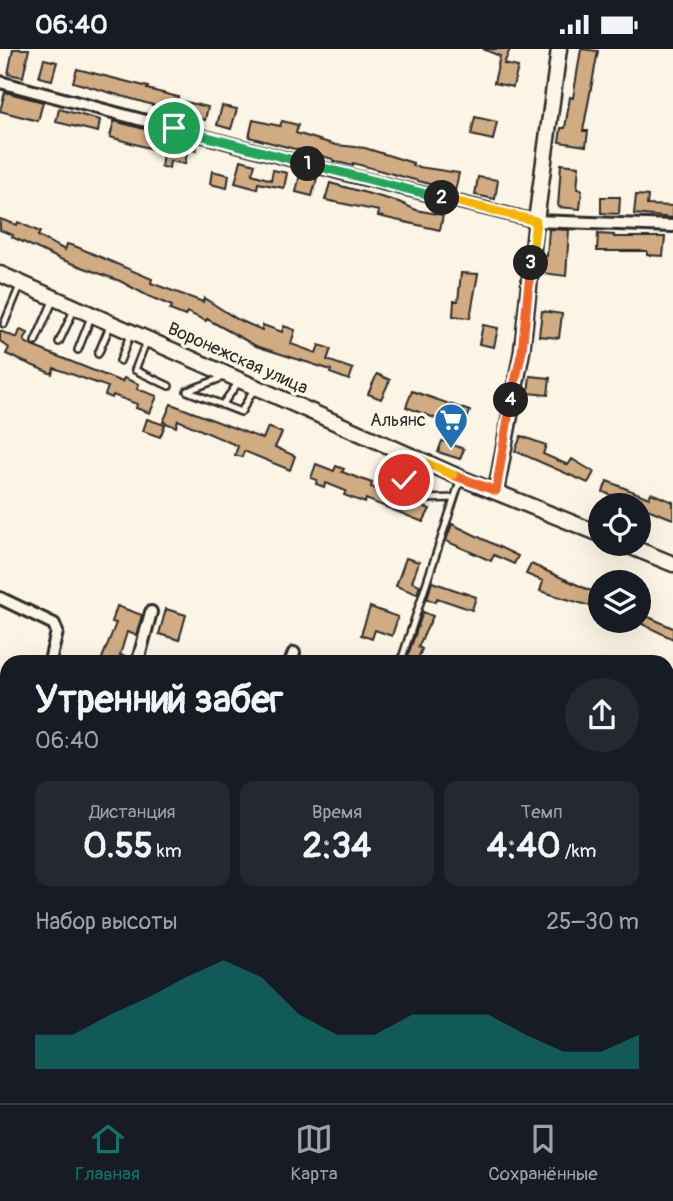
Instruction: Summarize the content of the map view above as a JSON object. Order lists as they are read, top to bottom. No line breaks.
{"streets":{"street":["Воронежская улица"]},"places":{"supermarket":["Альянс"]},"page":{"status":"06:40","pins":["1","2","3","4"],"heading":["Утренний забег","06:40"],"stats":[["Дистанция","0.55 km"],["Время","2:34"],["Темп","4:40 /km"]],"chart":["Набор высоты","25–30 m"],"tabs":["Главная","Карта","Сохранённые"]}}
